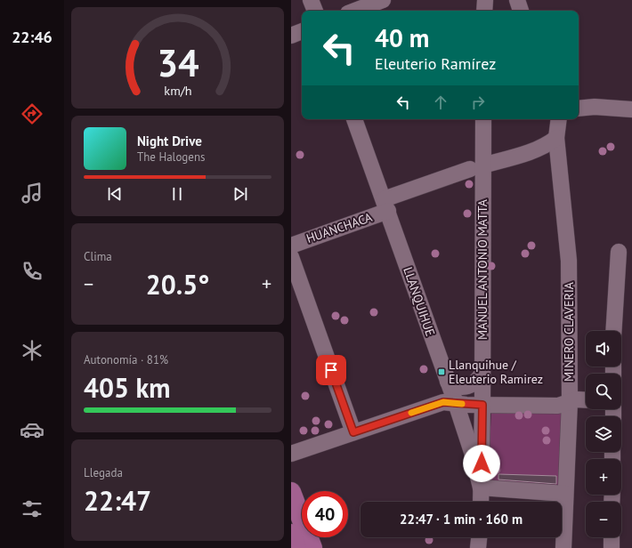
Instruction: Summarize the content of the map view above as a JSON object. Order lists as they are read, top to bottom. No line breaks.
{"streets":{"street":["HUANCHACA","MANUEL ANTONIO MATTA","LLANQUIHUE","MINERO CLAVERIA"]},"crossings":[["HUANCHACA","MANUEL ANTONIO MATTA"],["HUANCHACA","LLANQUIHUE"],["HUANCHACA","MINERO CLAVERIA"],["MANUEL ANTONIO MATTA","LLANQUIHUE"]],"places":{"transit":["Llanquihue / Eleuterio Ramirez"]},"page":{"tabs":"22:46","turn":["40 m","Eleuterio Ramírez"],"song":["Night Drive","The Halogens"],"tile":["Clima",["Autonomía · 81%","405 km"],["Llegada","22:47"]],"heat":["−","20.5°","+"],"map_buttons":["+","−"],"limit":"40","trip":"22:47 · 1 min · 160 m","gauge":["34","km/h"]}}
